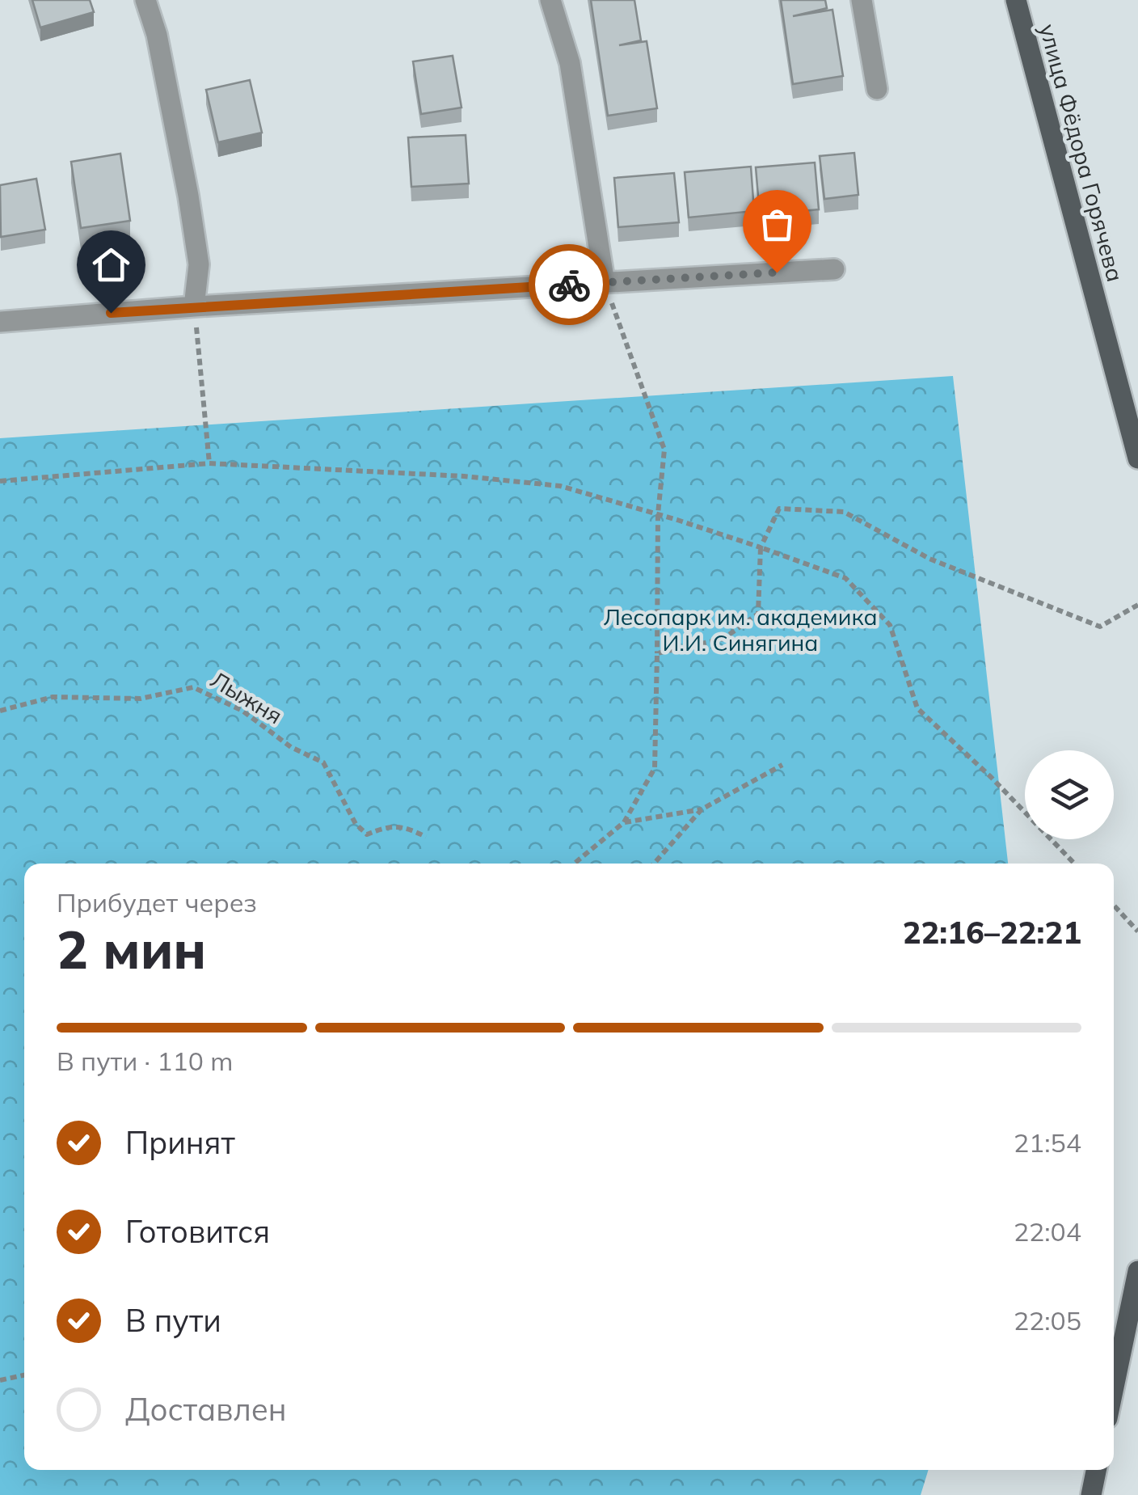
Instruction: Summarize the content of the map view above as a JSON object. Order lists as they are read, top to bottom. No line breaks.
{"streets":{"main road":["улица Фёдора Горячева"],"path":["Лыжня"]},"parks":["Лесопарк им. академика И.И. Синягина"],"page":{"heading":["2 мин","Прибудет через","22:16–22:21"],"bar":"В пути · 110 m","list":[["Принят","21:54"],["Готовится","22:04"],["В пути","22:05"],"Доставлен"]}}
